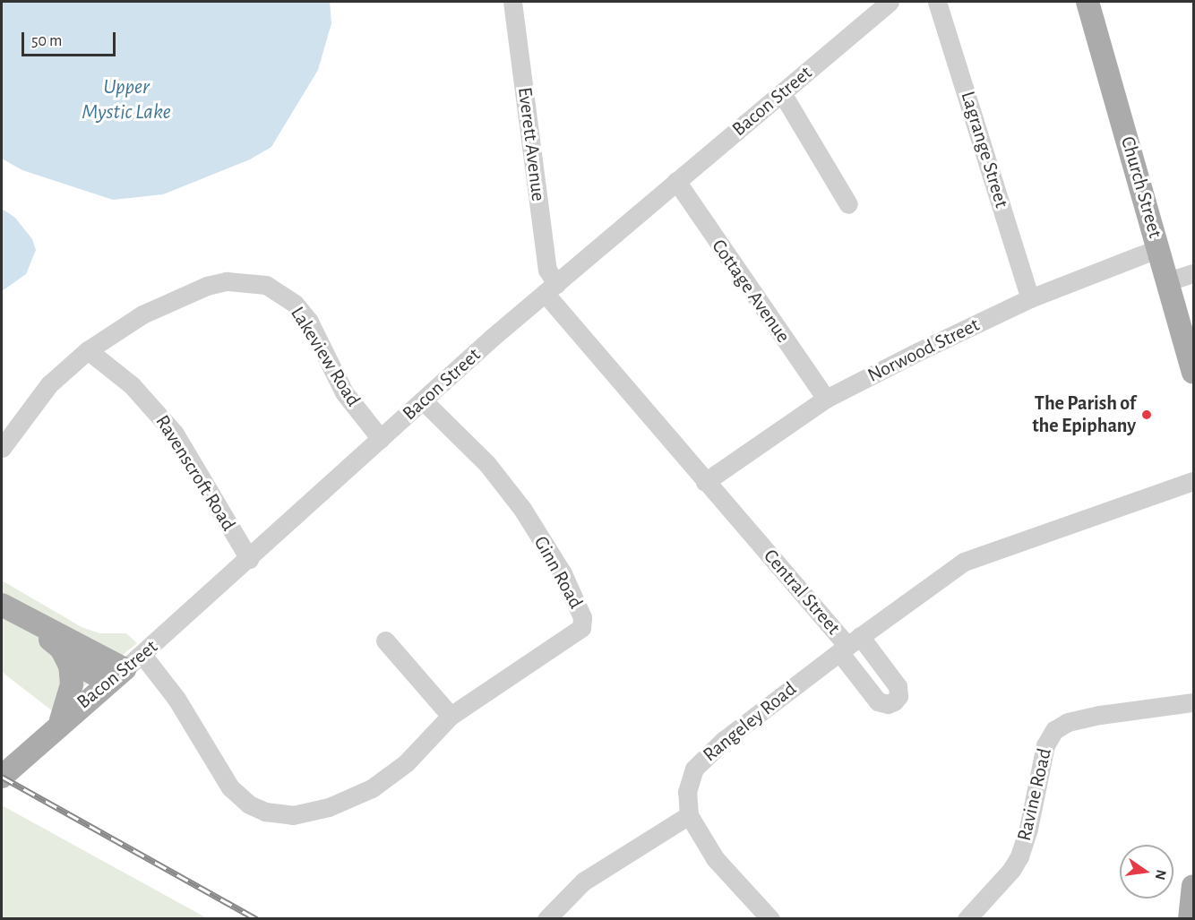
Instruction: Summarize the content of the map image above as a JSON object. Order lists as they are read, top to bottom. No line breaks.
{"streets":{"main road":["Bacon Street","Church Street"],"street":["Everett Avenue","Lagrange Street","Cottage Avenue","Norwood Street","Lakeview Road","Ravenscroft Road","Ginn Road","Central Street","Rangeley Road","Ravine Road"]},"crossings":[["Bacon Street","Everett Avenue"],["Bacon Street","Cottage Avenue"],["Bacon Street","Lakeview Road"],["Bacon Street","Ravenscroft Road"],["Bacon Street","Ginn Road"],["Bacon Street","Central Street"],["Everett Avenue","Central Street"],["Lagrange Street","Norwood Street"],["Church Street","Norwood Street"],["Cottage Avenue","Norwood Street"],["Norwood Street","Central Street"],["Lakeview Road","Ravenscroft Road"],["Central Street","Rangeley Road"]],"water":["Upper Mystic Lake"],"places":["The Parish of the Epiphany"],"scale_bar":"50 m","north":"right"}
